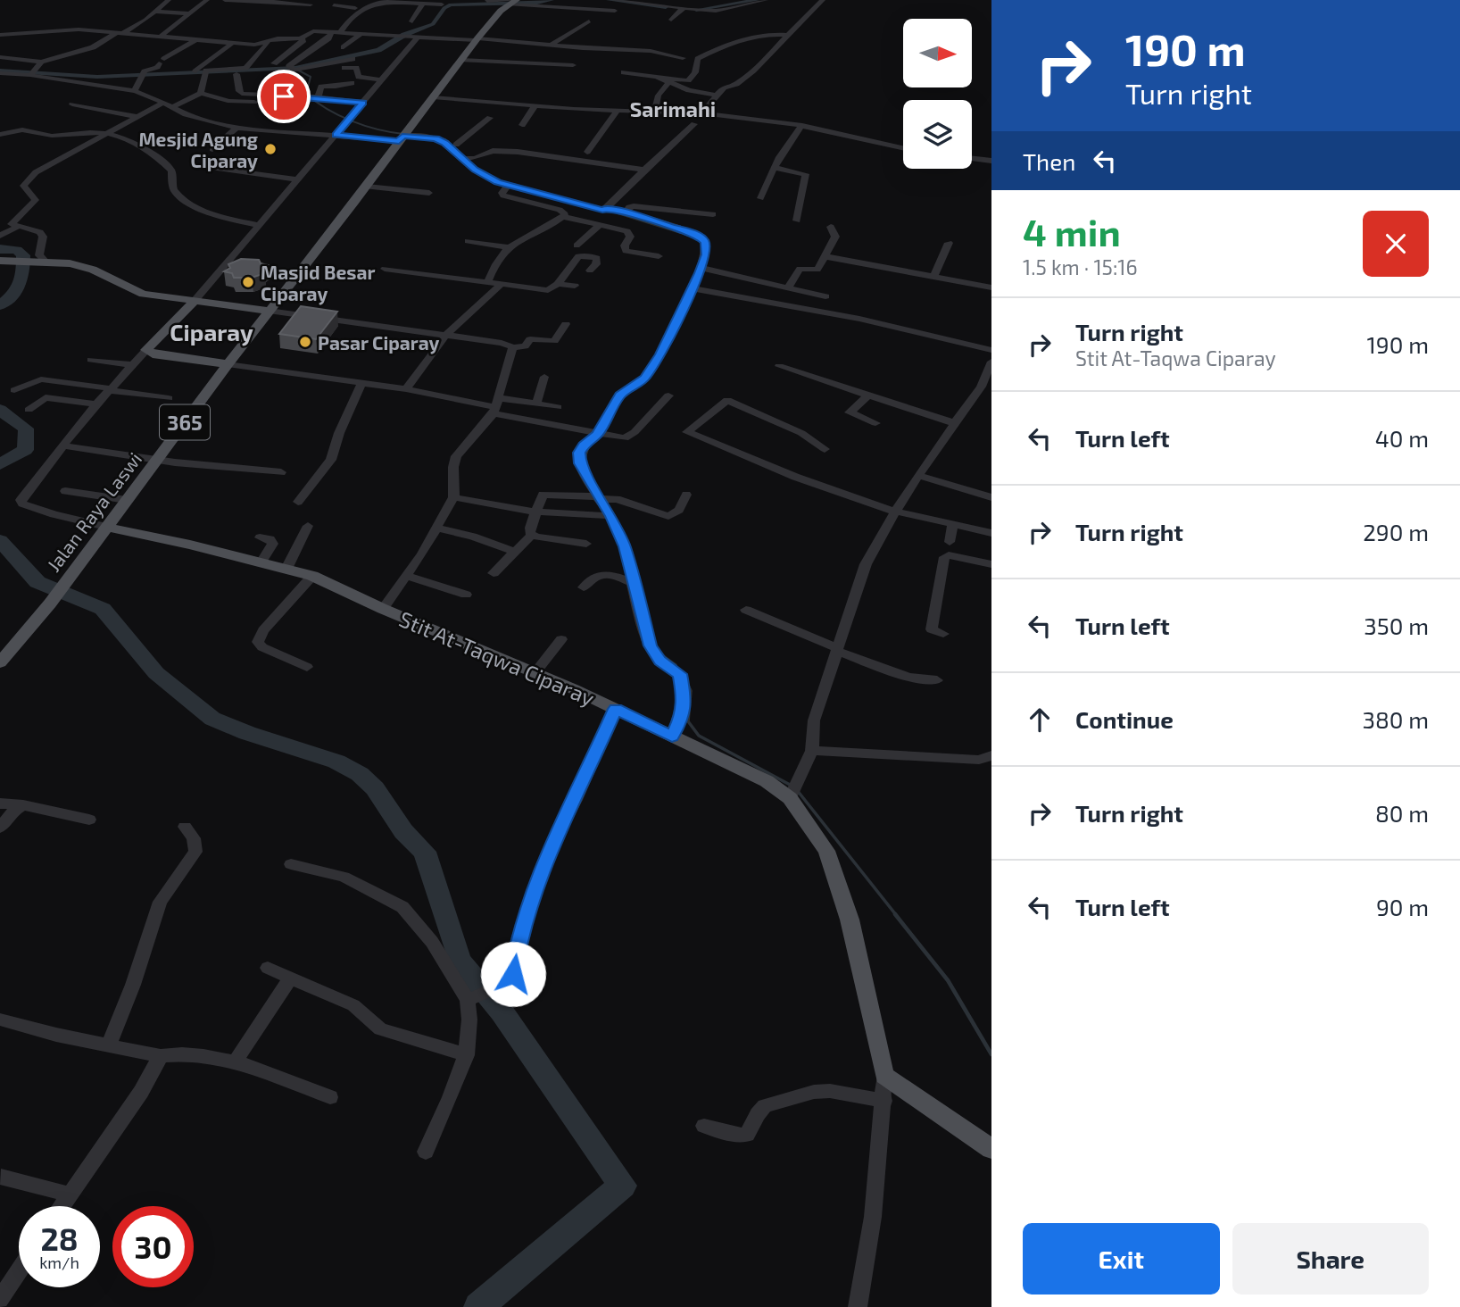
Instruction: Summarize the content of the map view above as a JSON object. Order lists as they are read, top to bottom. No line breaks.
{"streets":{"main road":["365","Jalan Raya Laswi","Stit At-Taqwa Ciparay"]},"crossings":[["Jalan Raya Laswi","Stit At-Taqwa Ciparay"]],"districts":["Sarimahi","Ciparay"],"places":["Mesjid Agung Ciparay","Masjid Besar Ciparay","Pasar Ciparay"],"north":"right","page":{"turn":["190 m","Turn right"],"then":"Then","heading":["4 min","1.5 km · 15:16"],"list":[{"name":"Turn right","note":"Stit At-Taqwa Ciparay","value":"190 m"},{"name":"Turn left","value":"40 m"},{"name":"Turn right","value":"290 m"},{"name":"Turn left","value":"350 m"},{"name":"Continue","value":"380 m"},{"name":"Turn right","value":"80 m"},{"name":"Turn left","value":"90 m"}],"speed":"28 km/h","limit":"30","buttons":["Exit","Share"]}}
